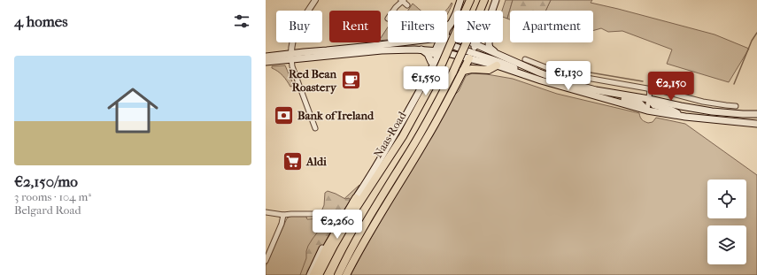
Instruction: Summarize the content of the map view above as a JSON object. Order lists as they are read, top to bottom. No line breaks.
{"streets":{"highway":["Naas Road"]},"places":{"cafe":["Red Bean Roastery"],"bank":["Bank of Ireland"],"supermarket":["Aldi"]},"page":{"heading":"4 homes","chip":["Buy","Rent","Filters","New","Apartment"],"list":[{"name":"€2,150/mo","note":"3 rooms · 104 m² · Belgard Road"}],"price":["€1,130","€1,550","€2,150","€2,260"]}}
